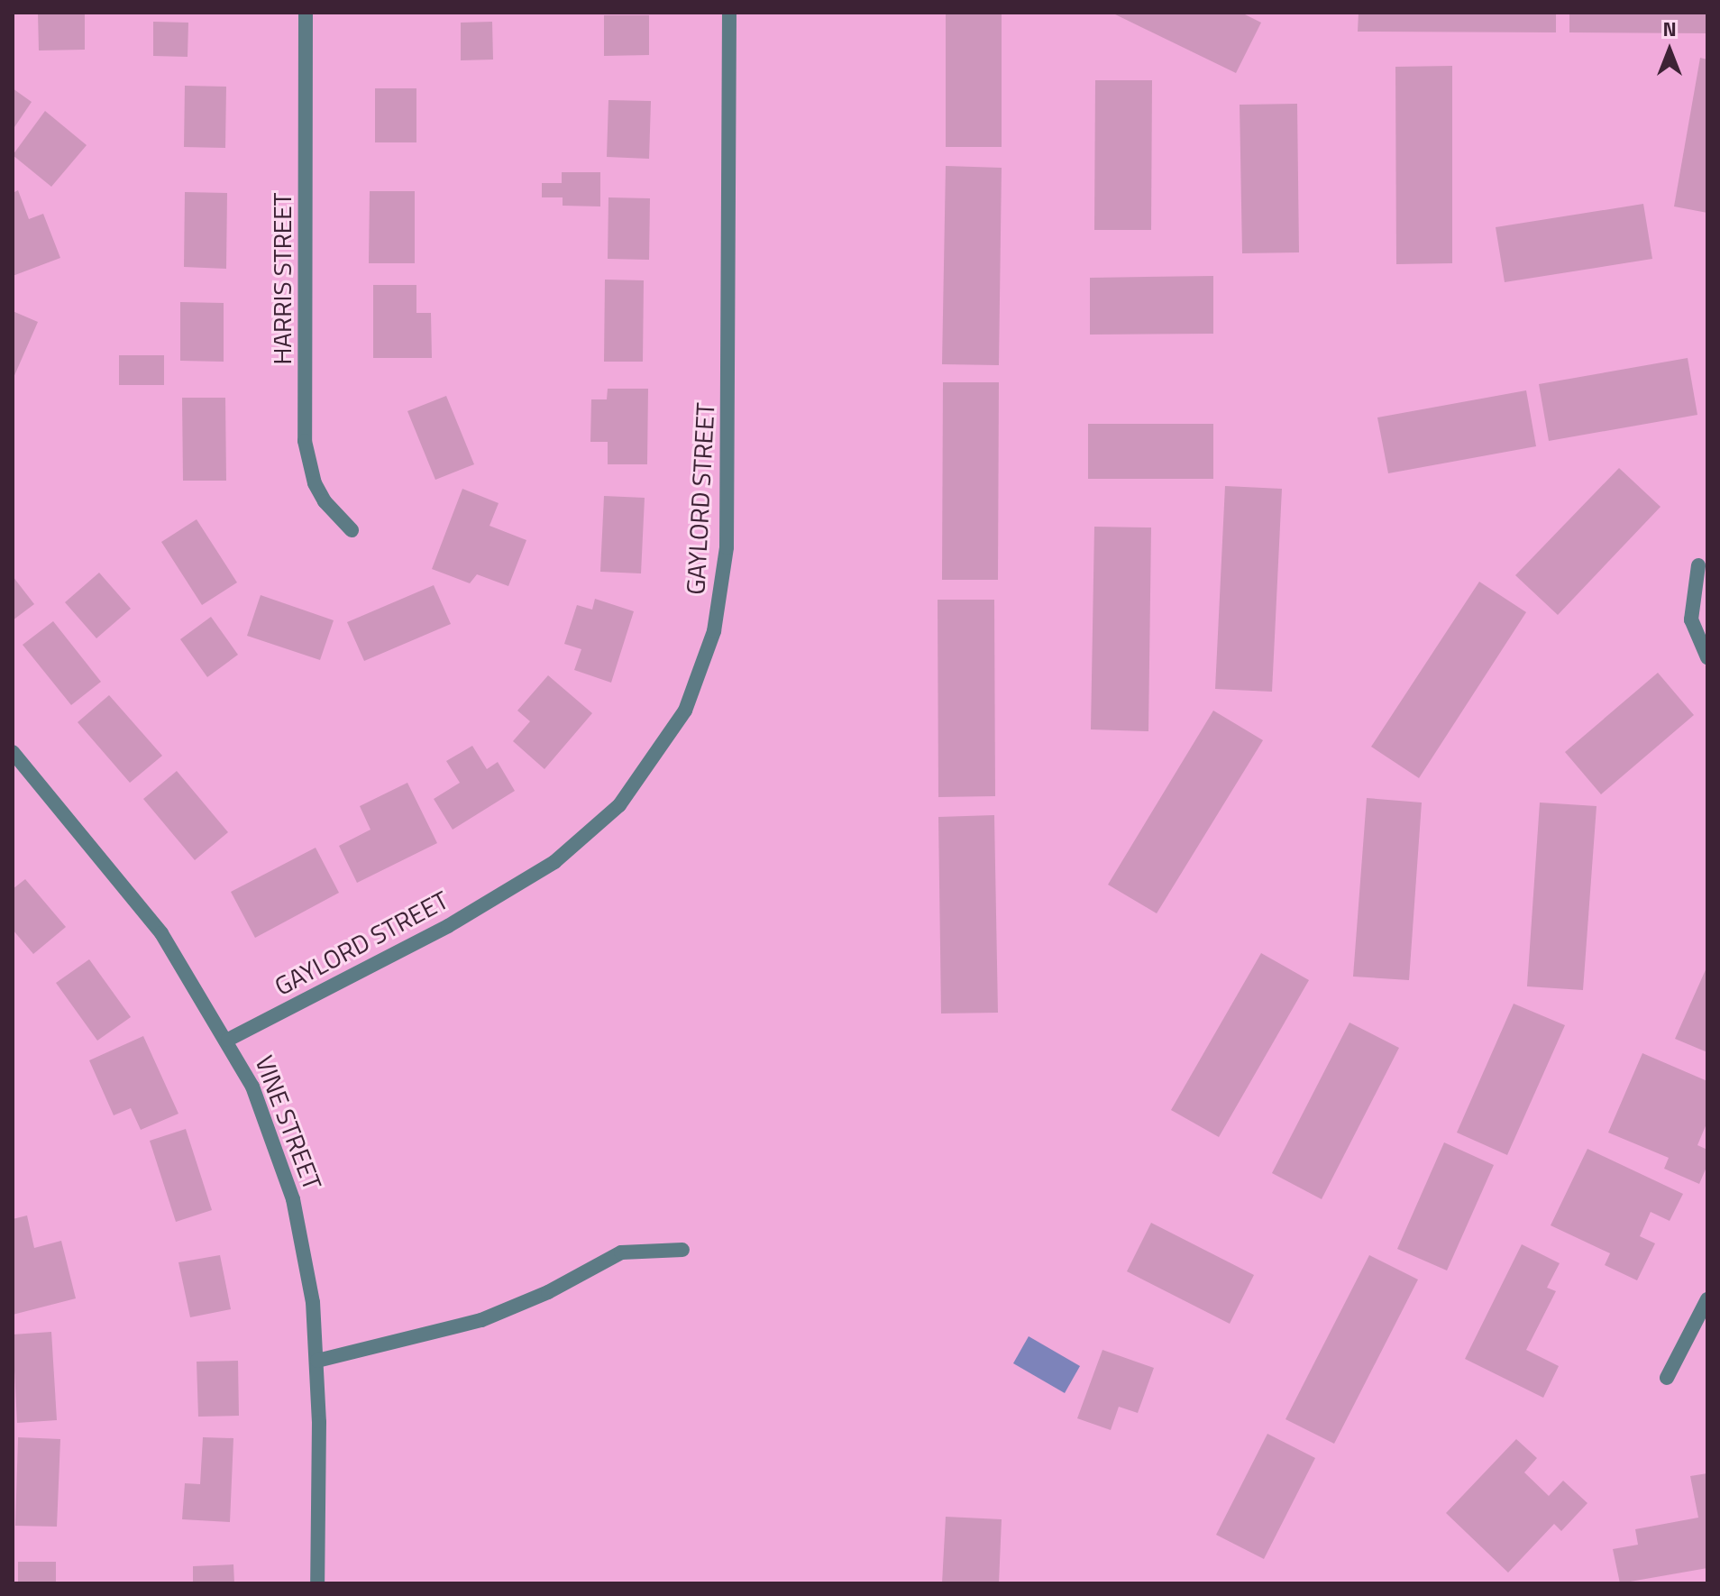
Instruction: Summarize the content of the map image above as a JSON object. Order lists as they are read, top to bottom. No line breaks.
{"streets":{"street":["HARRIS STREET","GAYLORD STREET","VINE STREET"]},"crossings":[["GAYLORD STREET","VINE STREET"]],"north":"top"}
